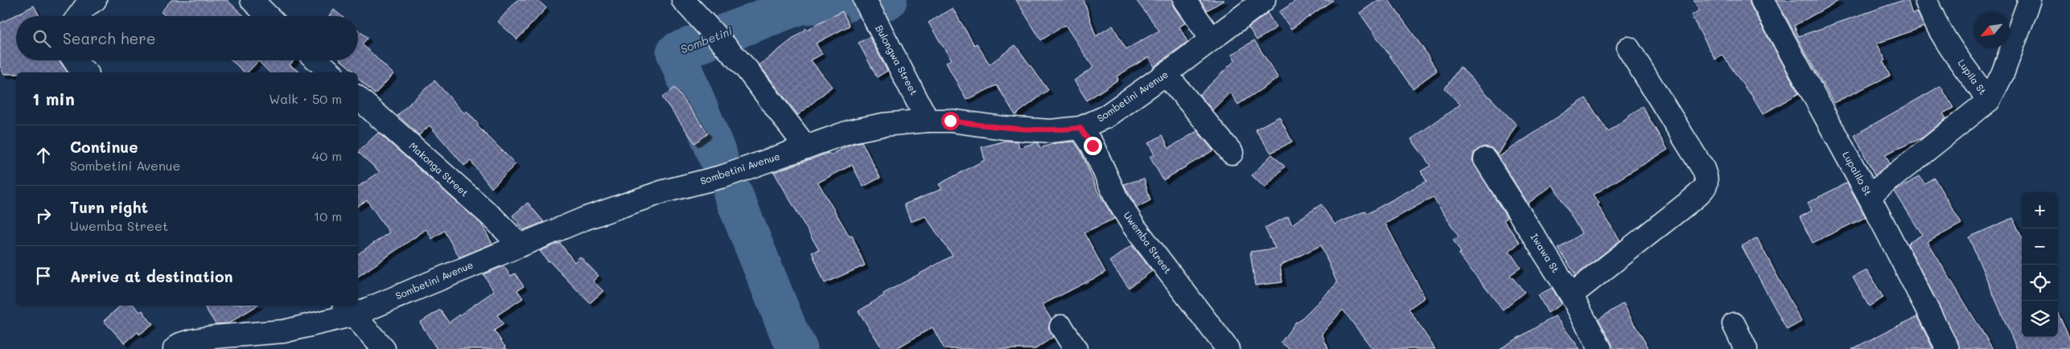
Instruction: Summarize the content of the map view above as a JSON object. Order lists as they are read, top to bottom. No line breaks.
{"streets":{"street":["Bulongwa Street","Lupila St","Sombetini Avenue","Makonga Street","Lupalilo St","Uwemba Street","Iwawa St"]},"crossings":[["Bulongwa Street","Sombetini Avenue"],["Sombetini Avenue","Makonga Street"],["Sombetini Avenue","Uwemba Street"]],"water":["Sombetini"],"north":"bottom left","page":{"search":"Search here","heading":["1 min","Walk · 50 m"],"list":[["Continue","Sombetini Avenue","40 m"],["Turn right","Uwemba Street","10 m"],"Arrive at destination"],"map_buttons":["+","−"]}}
